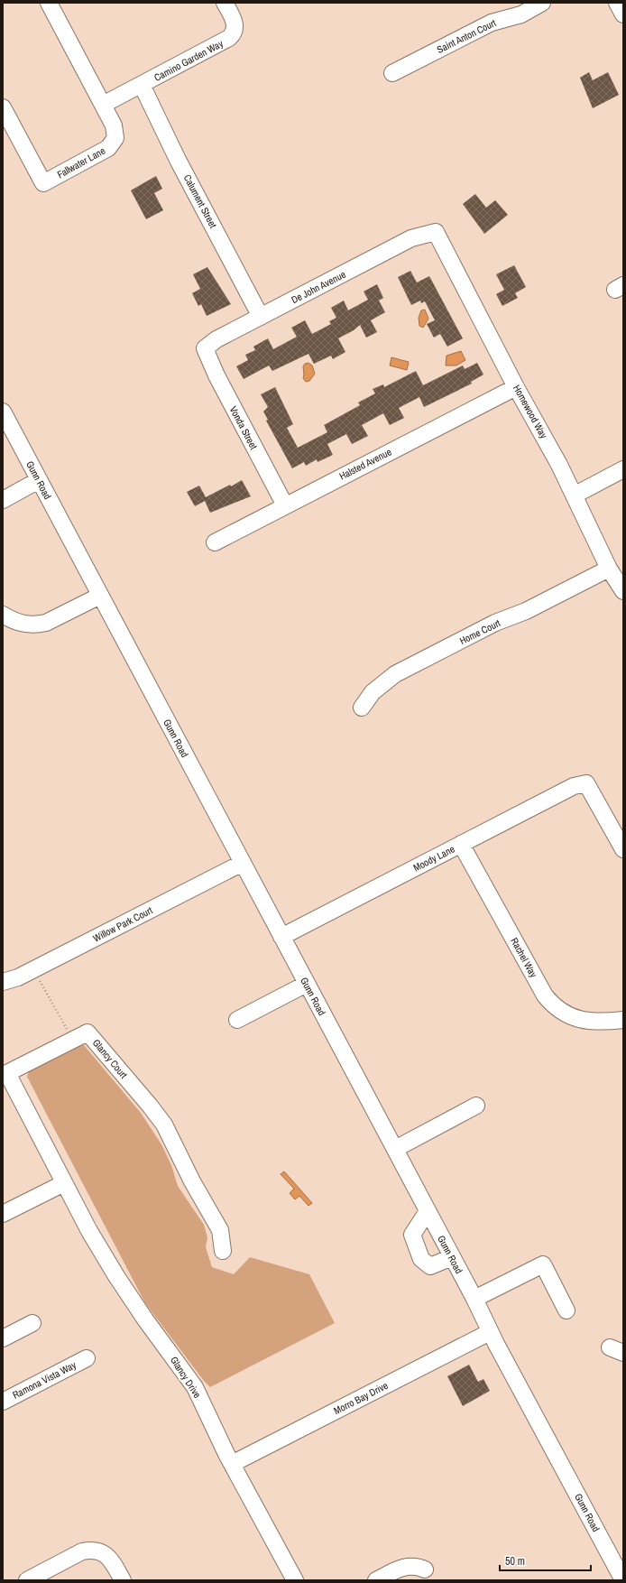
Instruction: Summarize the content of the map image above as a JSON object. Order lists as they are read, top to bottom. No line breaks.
{"streets":{"street":["Saint Anton Court","Camino Garden Way","Fallwater Lane","Calument Street","De John Avenue","Homewood Way","Vonda Street","Halsted Avenue","Gunn Road","Home Court","Moody Lane","Willow Park Court","Rachel Way","Glancy Court","Glancy Drive","Ramona Vista Way","Morro Bay Drive"]},"crossings":[["Camino Garden Way","Calument Street"],["Calument Street","De John Avenue"],["De John Avenue","Homewood Way"],["De John Avenue","Vonda Street"],["Homewood Way","Halsted Avenue"],["Homewood Way","Home Court"],["Vonda Street","Halsted Avenue"],["Gunn Road","Moody Lane"],["Gunn Road","Willow Park Court"],["Gunn Road","Morro Bay Drive"],["Moody Lane","Rachel Way"],["Glancy Court","Glancy Drive"],["Glancy Drive","Morro Bay Drive"]],"scale_bar":"50 m"}
